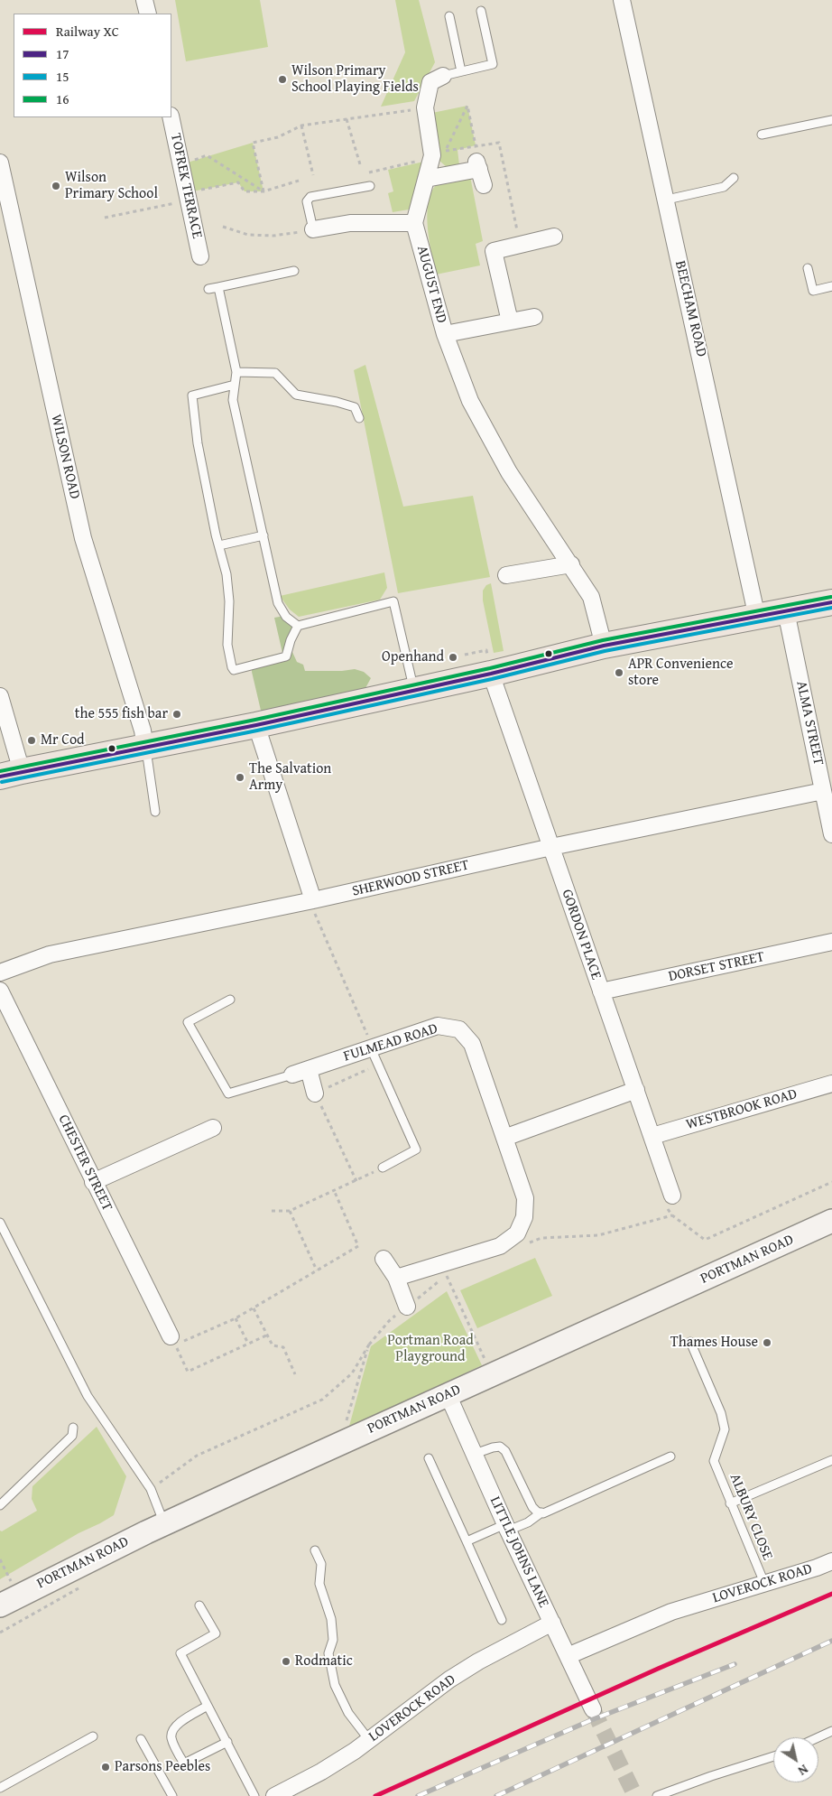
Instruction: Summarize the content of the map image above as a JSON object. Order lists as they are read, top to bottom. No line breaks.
{"streets":{"street":["TOFREK TERRACE","AUGUST END","BEECHAM ROAD","WILSON ROAD","ALMA STREET","SHERWOOD STREET","GORDON PLACE","DORSET STREET","FULMEAD ROAD","WESTBROOK ROAD","CHESTER STREET","PORTMAN ROAD","LITTLE JOHNS LANE","LOVEROCK ROAD"],"lane":["ALBURY CLOSE"]},"crossings":[["ALMA STREET","SHERWOOD STREET"],["SHERWOOD STREET","GORDON PLACE"],["GORDON PLACE","DORSET STREET"],["GORDON PLACE","WESTBROOK ROAD"],["PORTMAN ROAD","LITTLE JOHNS LANE"],["ALBURY CLOSE","LOVEROCK ROAD"],["LITTLE JOHNS LANE","LOVEROCK ROAD"]],"parks":["Portman Road Playground"],"places":["Wilson Primary School Playing Fields","Wilson Primary School","Openhand","APR Convenience store","the 555 fish bar","Mr Cod","The Salvation Army","Thames House","Rodmatic","Parsons Peebles"],"lines":["transit line 16","transit line 17","transit line 15","rail line XC"],"legend":["Railway XC","17","15","16"],"north":"bottom right"}
